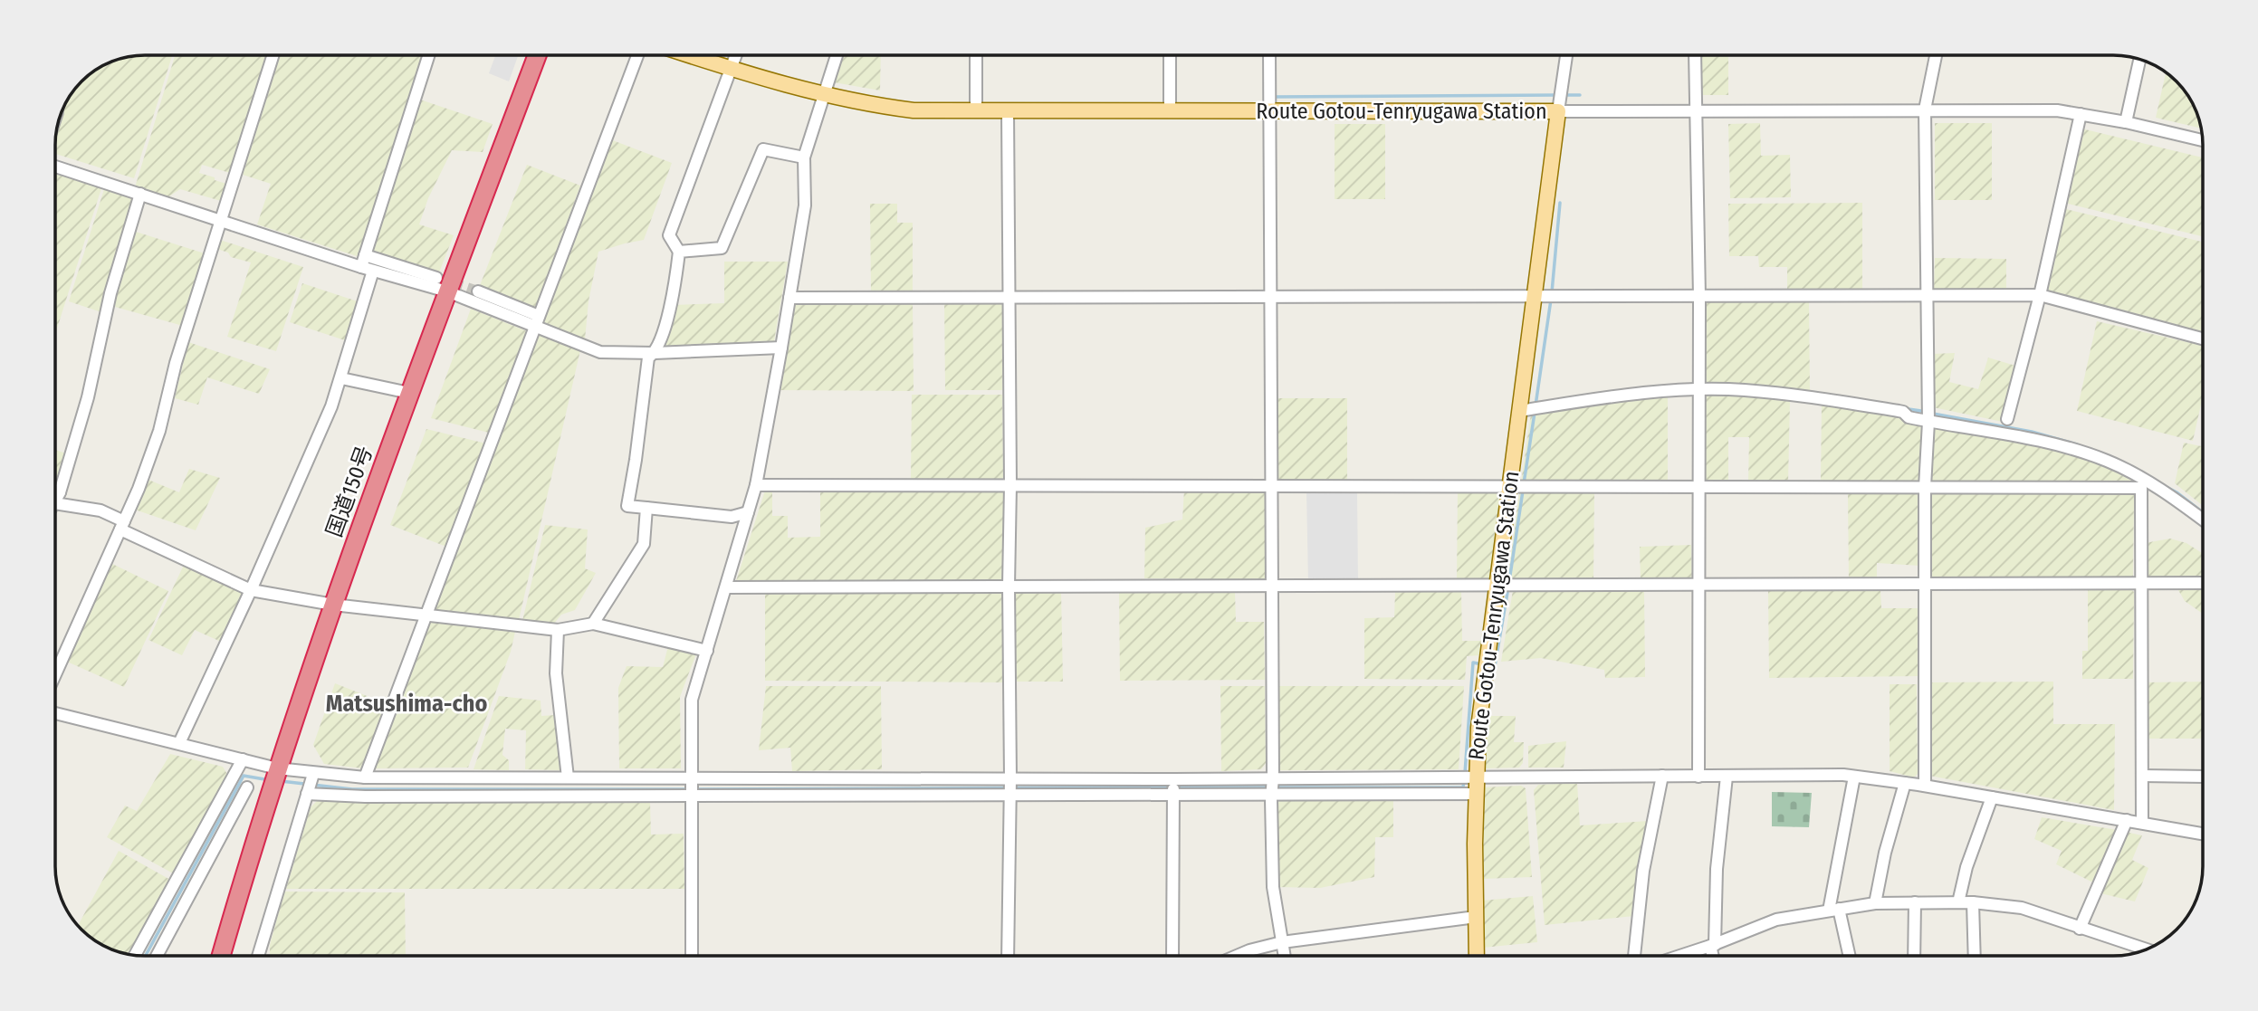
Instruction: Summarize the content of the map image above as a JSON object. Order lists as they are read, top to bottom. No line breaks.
{"streets":{"highway":["国道150号"],"main road":["Route Gotou-Tenryugawa Station"]},"districts":["Matsushima-cho"]}
